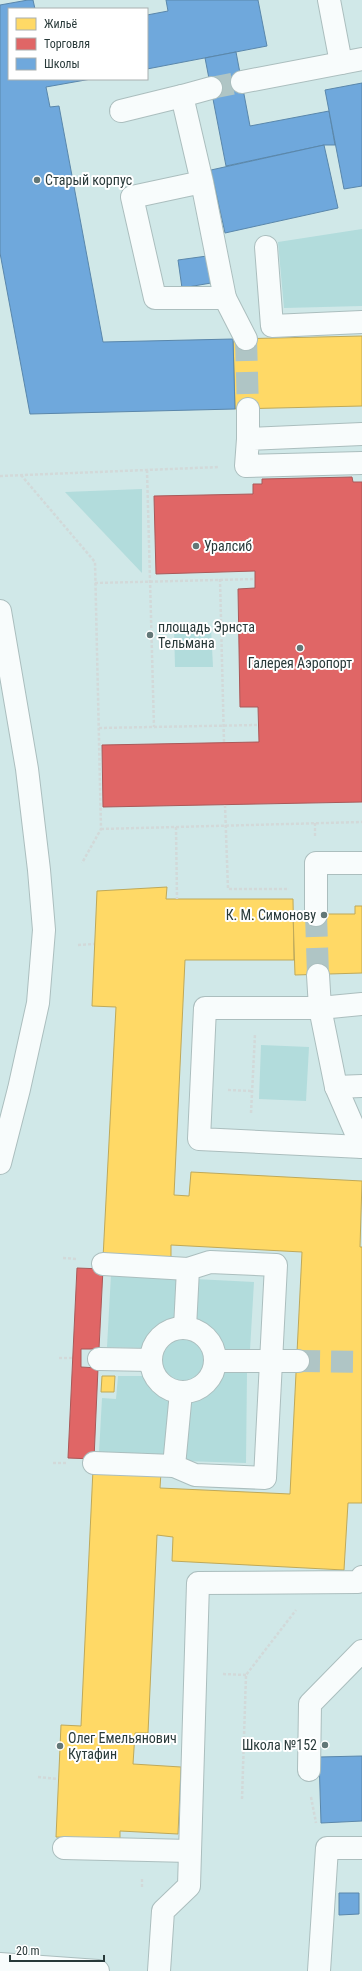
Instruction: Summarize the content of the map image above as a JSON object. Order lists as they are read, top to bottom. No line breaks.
{"places":["Старый корпус","Уралсиб","площадь Эрнста Тельмана","Галерея Аэропорт","К. М. Симонову","Школа №152","Олег Емельянович Кутафин"],"legend":["Жильё","Торговля","Школы"],"scale_bar":"20 m"}
